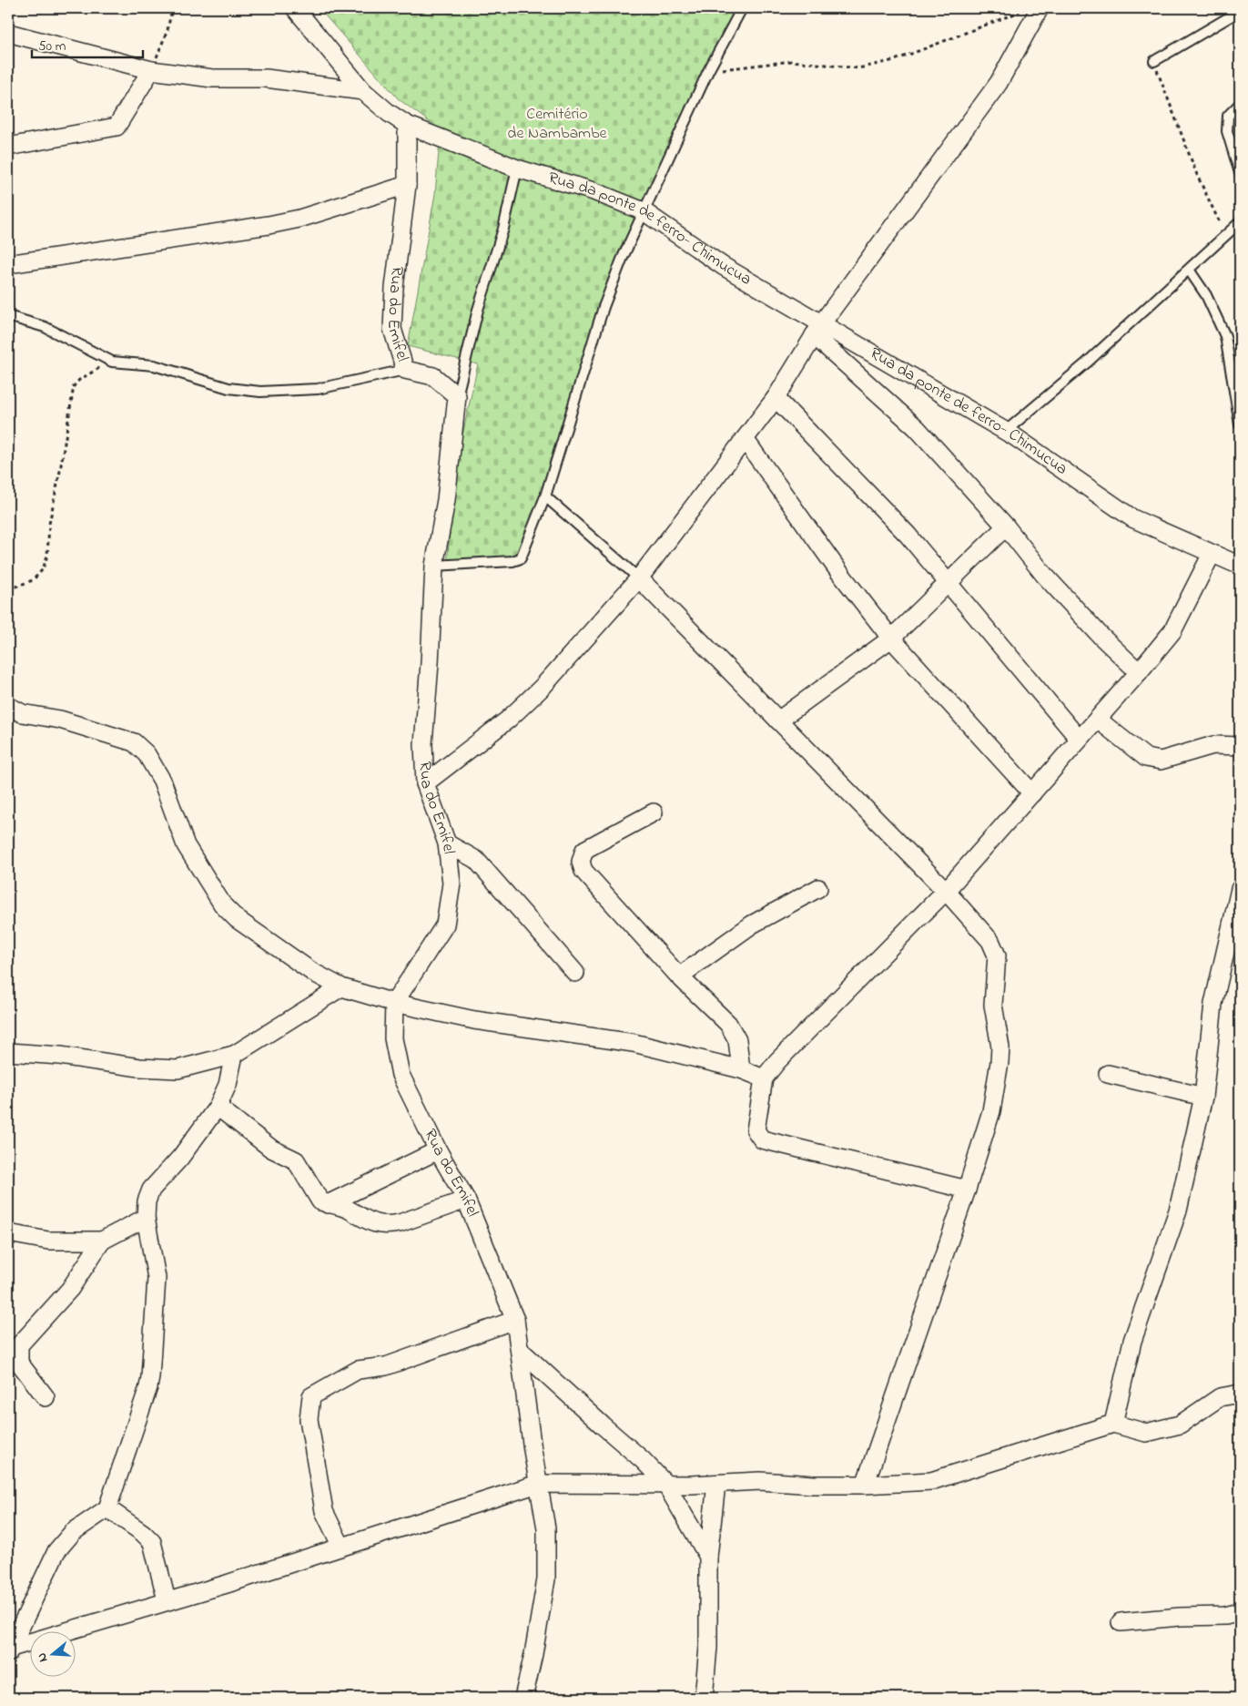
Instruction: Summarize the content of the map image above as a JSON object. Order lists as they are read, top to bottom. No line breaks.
{"streets":{"street":["Rua da ponte de ferro- Chimucua","Rua do Emifel"]},"crossings":[["Rua da ponte de ferro- Chimucua","Rua do Emifel"]],"parks":["Cemitério de Nambambe"],"scale_bar":"50 m","north":"left"}
